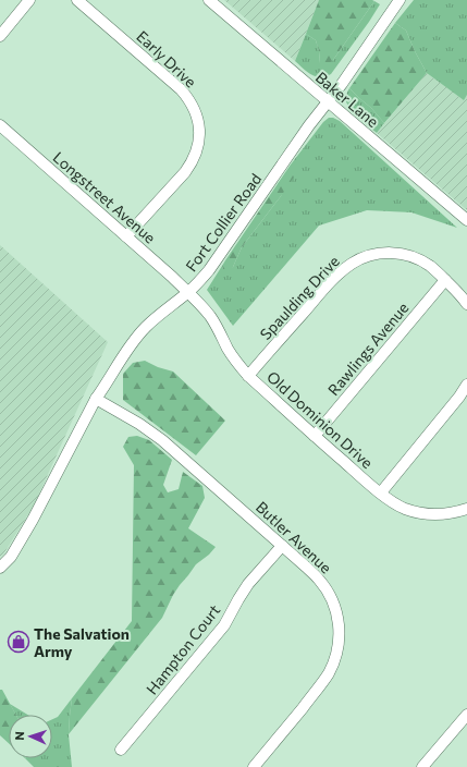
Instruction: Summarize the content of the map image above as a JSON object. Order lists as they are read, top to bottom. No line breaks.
{"streets":{"street":["Early Drive","Baker Lane","Longstreet Avenue","Fort Collier Road","Spaulding Drive","Rawlings Avenue","Old Dominion Drive","Butler Avenue","Hampton Court"]},"crossings":[["Early Drive","Longstreet Avenue"],["Baker Lane","Fort Collier Road"],["Longstreet Avenue","Fort Collier Road"],["Longstreet Avenue","Old Dominion Drive"],["Fort Collier Road","Old Dominion Drive"],["Fort Collier Road","Butler Avenue"],["Spaulding Drive","Rawlings Avenue"],["Spaulding Drive","Old Dominion Drive"],["Rawlings Avenue","Old Dominion Drive"],["Butler Avenue","Hampton Court"]],"places":{"shop":["The Salvation Army"]},"north":"left"}
